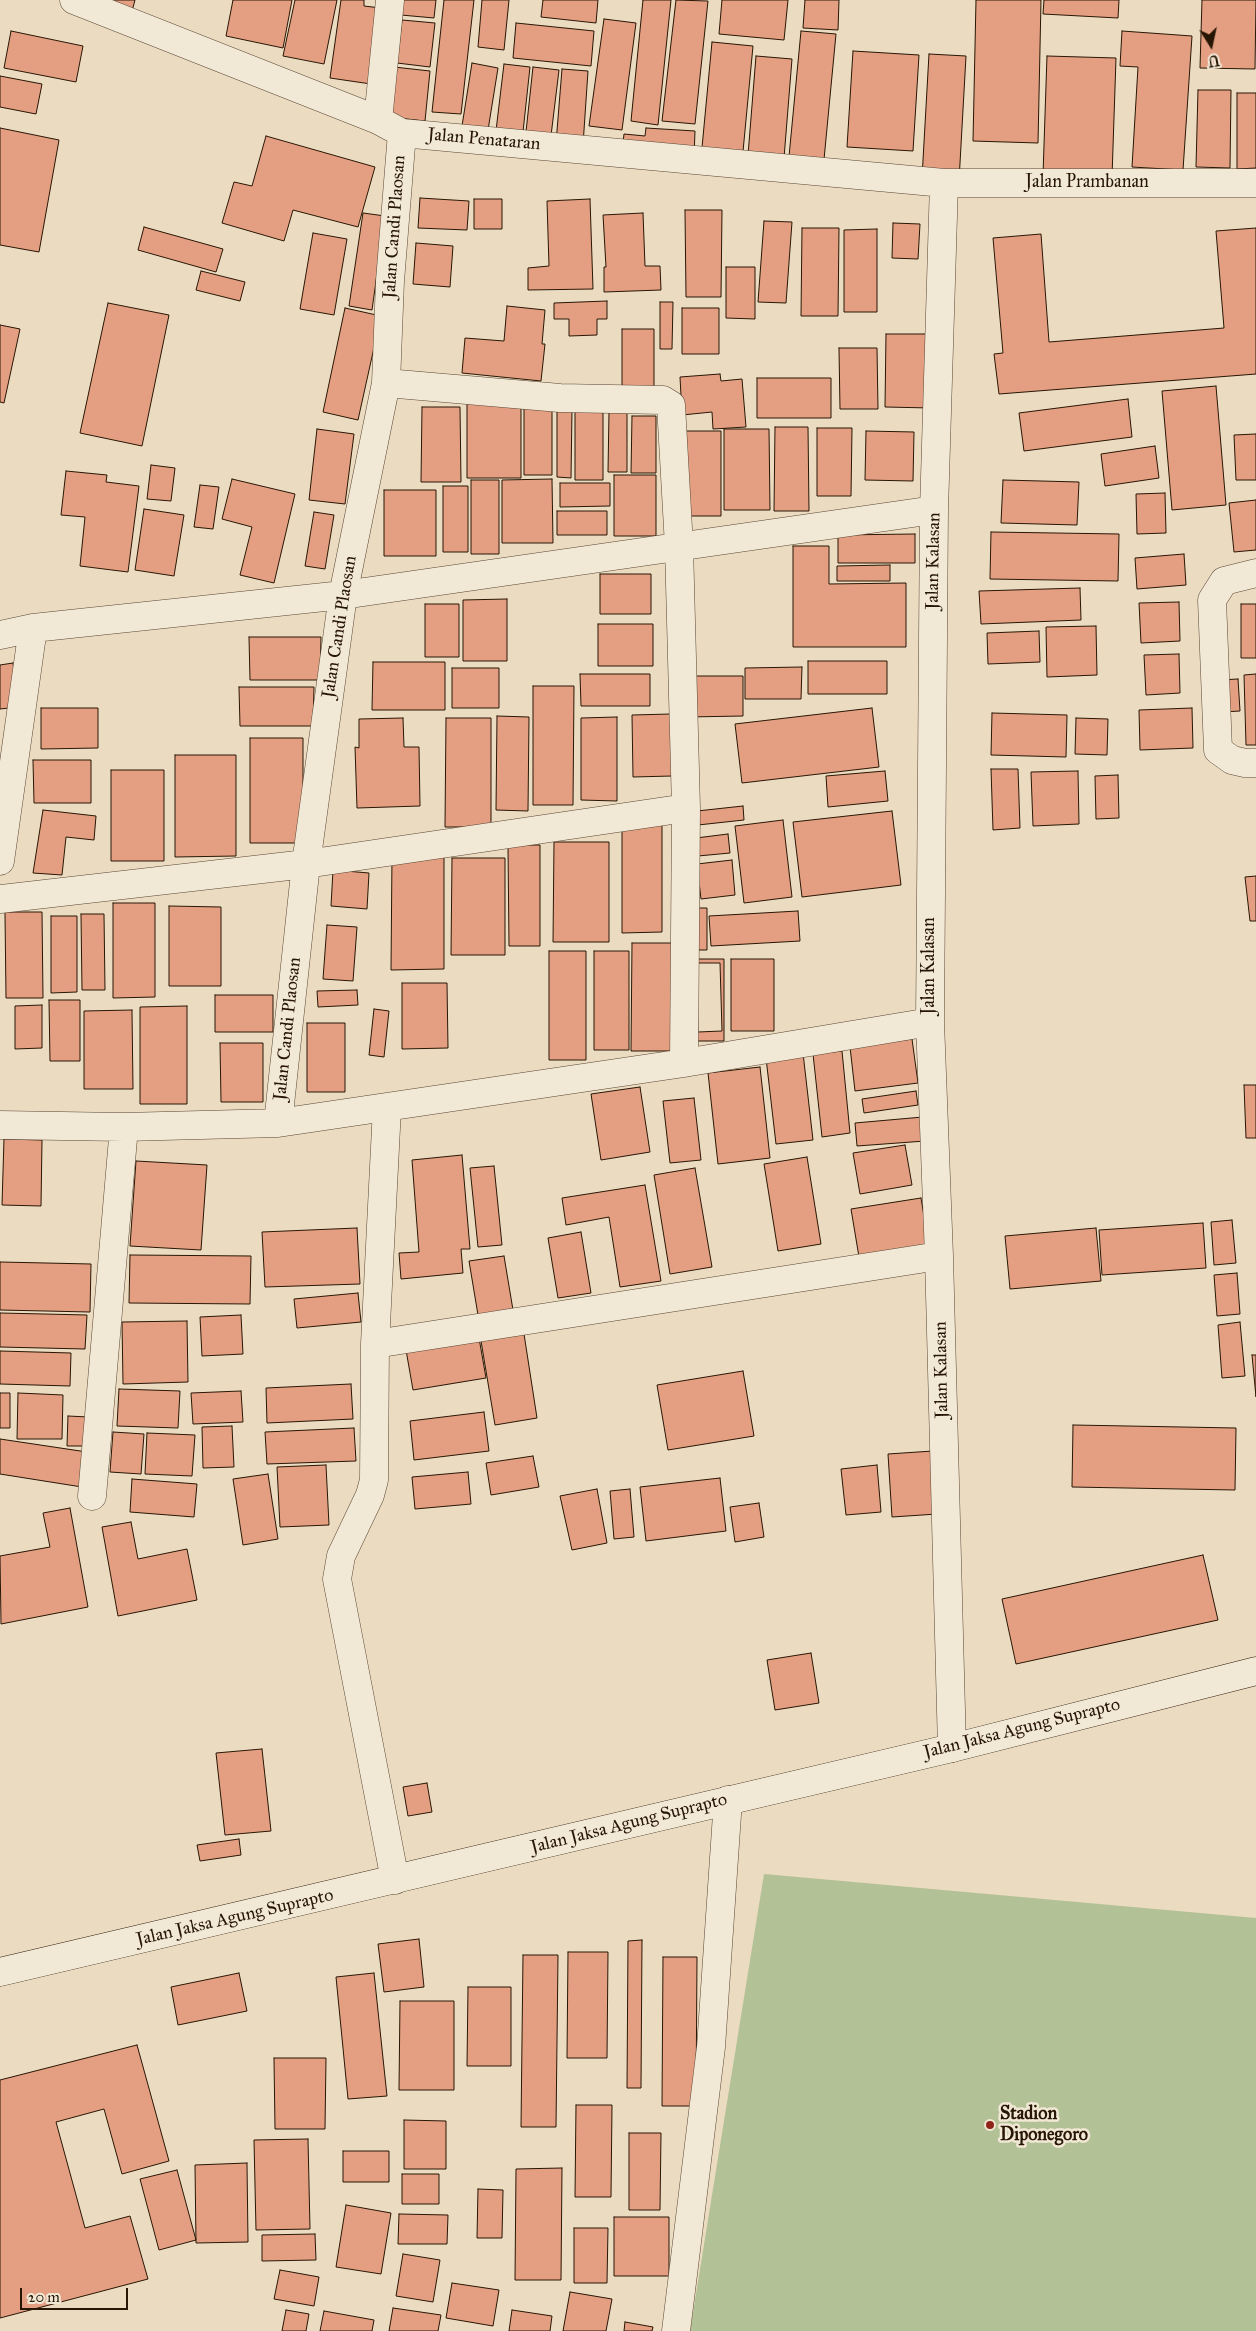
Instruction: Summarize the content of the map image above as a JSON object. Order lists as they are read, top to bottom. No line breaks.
{"streets":{"street":["Jalan Penataran","Jalan Prambanan","Jalan Candi Plaosan","Jalan Kalasan","Jalan Jaksa Agung Suprapto"]},"crossings":[["Jalan Penataran","Jalan Prambanan"],["Jalan Penataran","Jalan Candi Plaosan"],["Jalan Penataran","Jalan Kalasan"],["Jalan Prambanan","Jalan Kalasan"],["Jalan Kalasan","Jalan Jaksa Agung Suprapto"]],"places":["Stadion Diponegoro"],"scale_bar":"20 m","north":"bottom"}
